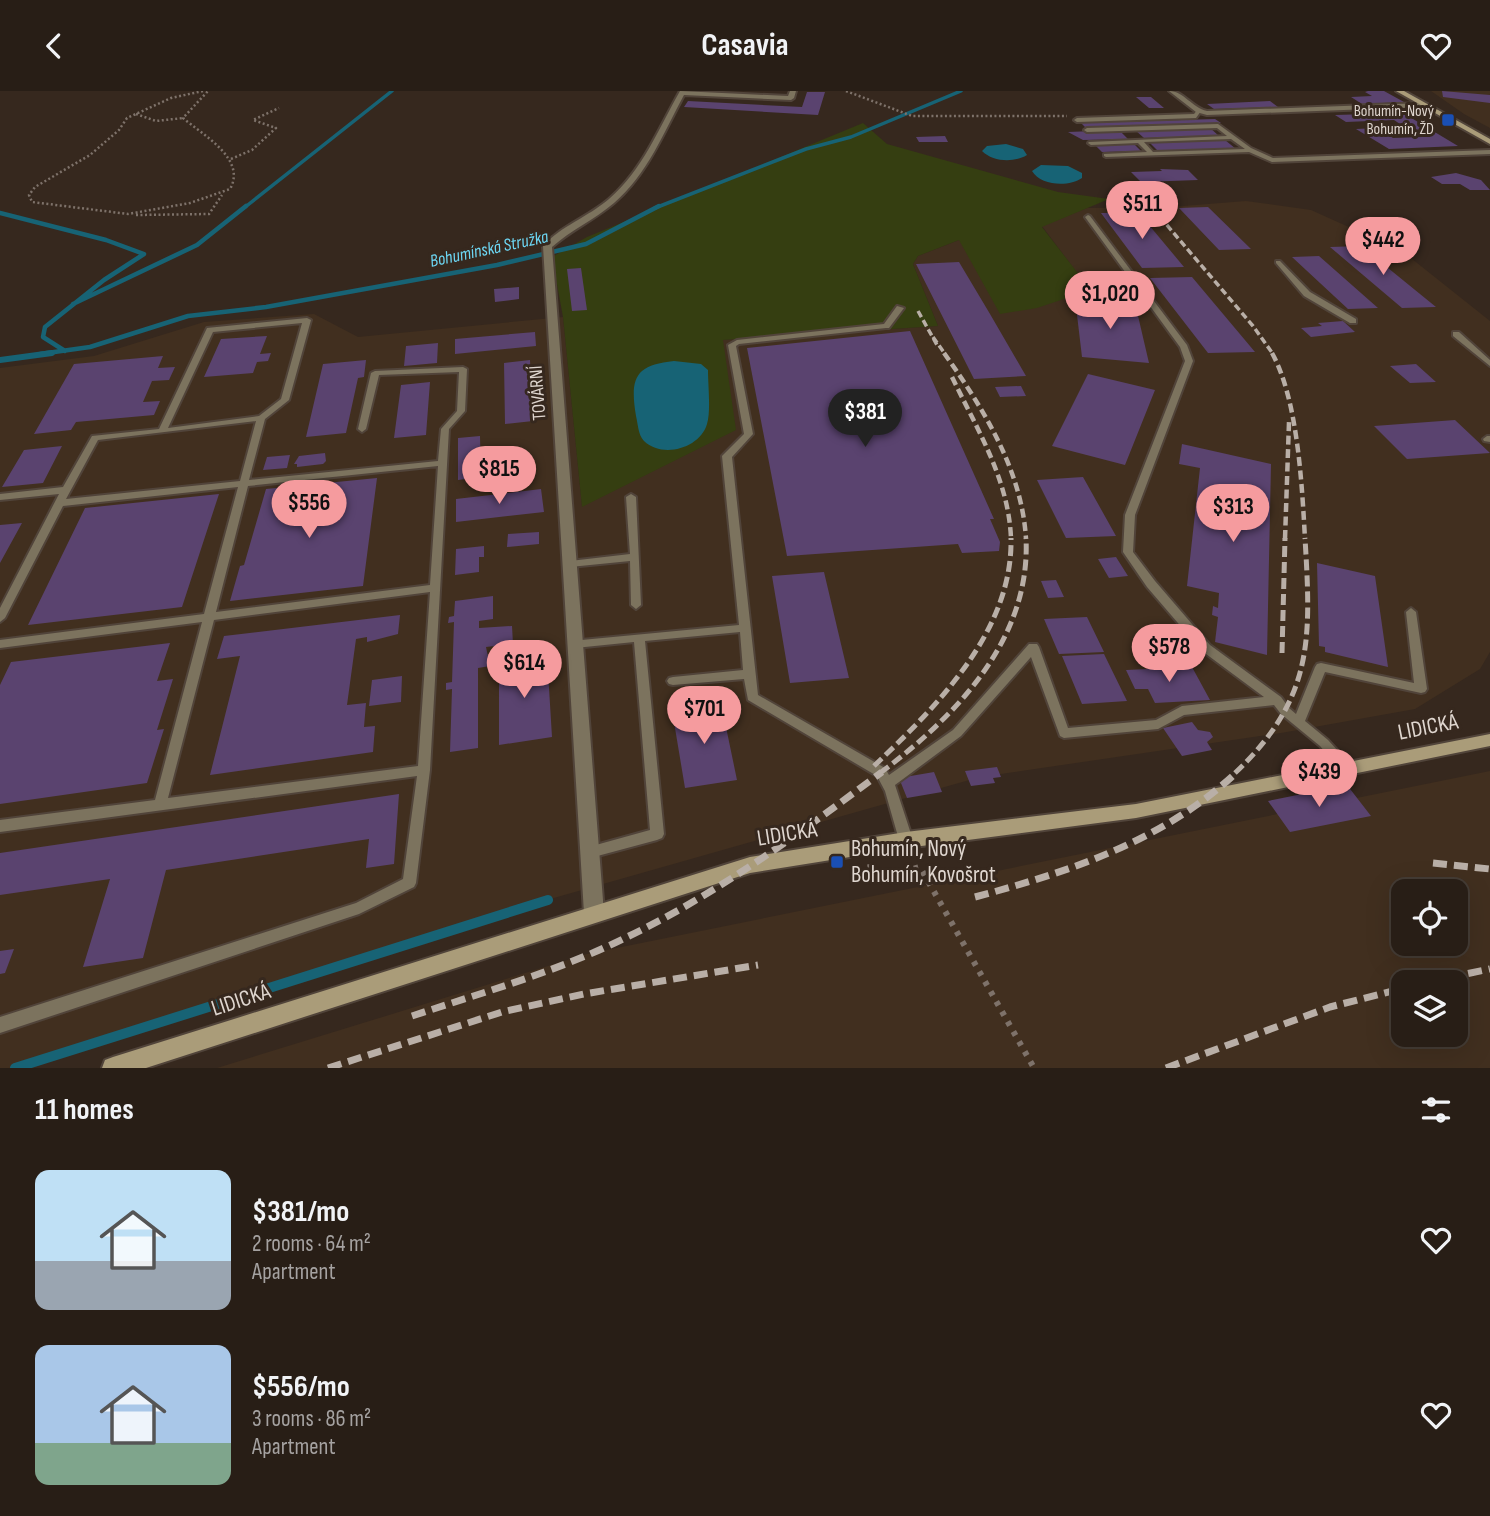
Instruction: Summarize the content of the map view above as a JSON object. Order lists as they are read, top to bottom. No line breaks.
{"streets":{"street":["TOVÁRNÍ","LIDICKÁ"]},"crossings":[["TOVÁRNÍ","LIDICKÁ"]],"water":["Bohumínská Stružka"],"places":{"transit":["Bohumín-Nový Bohumín, ŽD","Bohumín, Nový Bohumín, Kovošrot"]},"page":{"header":"Casavia","price":["$511","$442","$1,020","$381","$815","$556","$313","$578","$614","$701","$439"],"heading":"11 homes","list":[{"name":"$381/mo","note":"2 rooms · 64 m² · Apartment"},{"name":"$556/mo","note":"3 rooms · 86 m² · Apartment"}]}}
